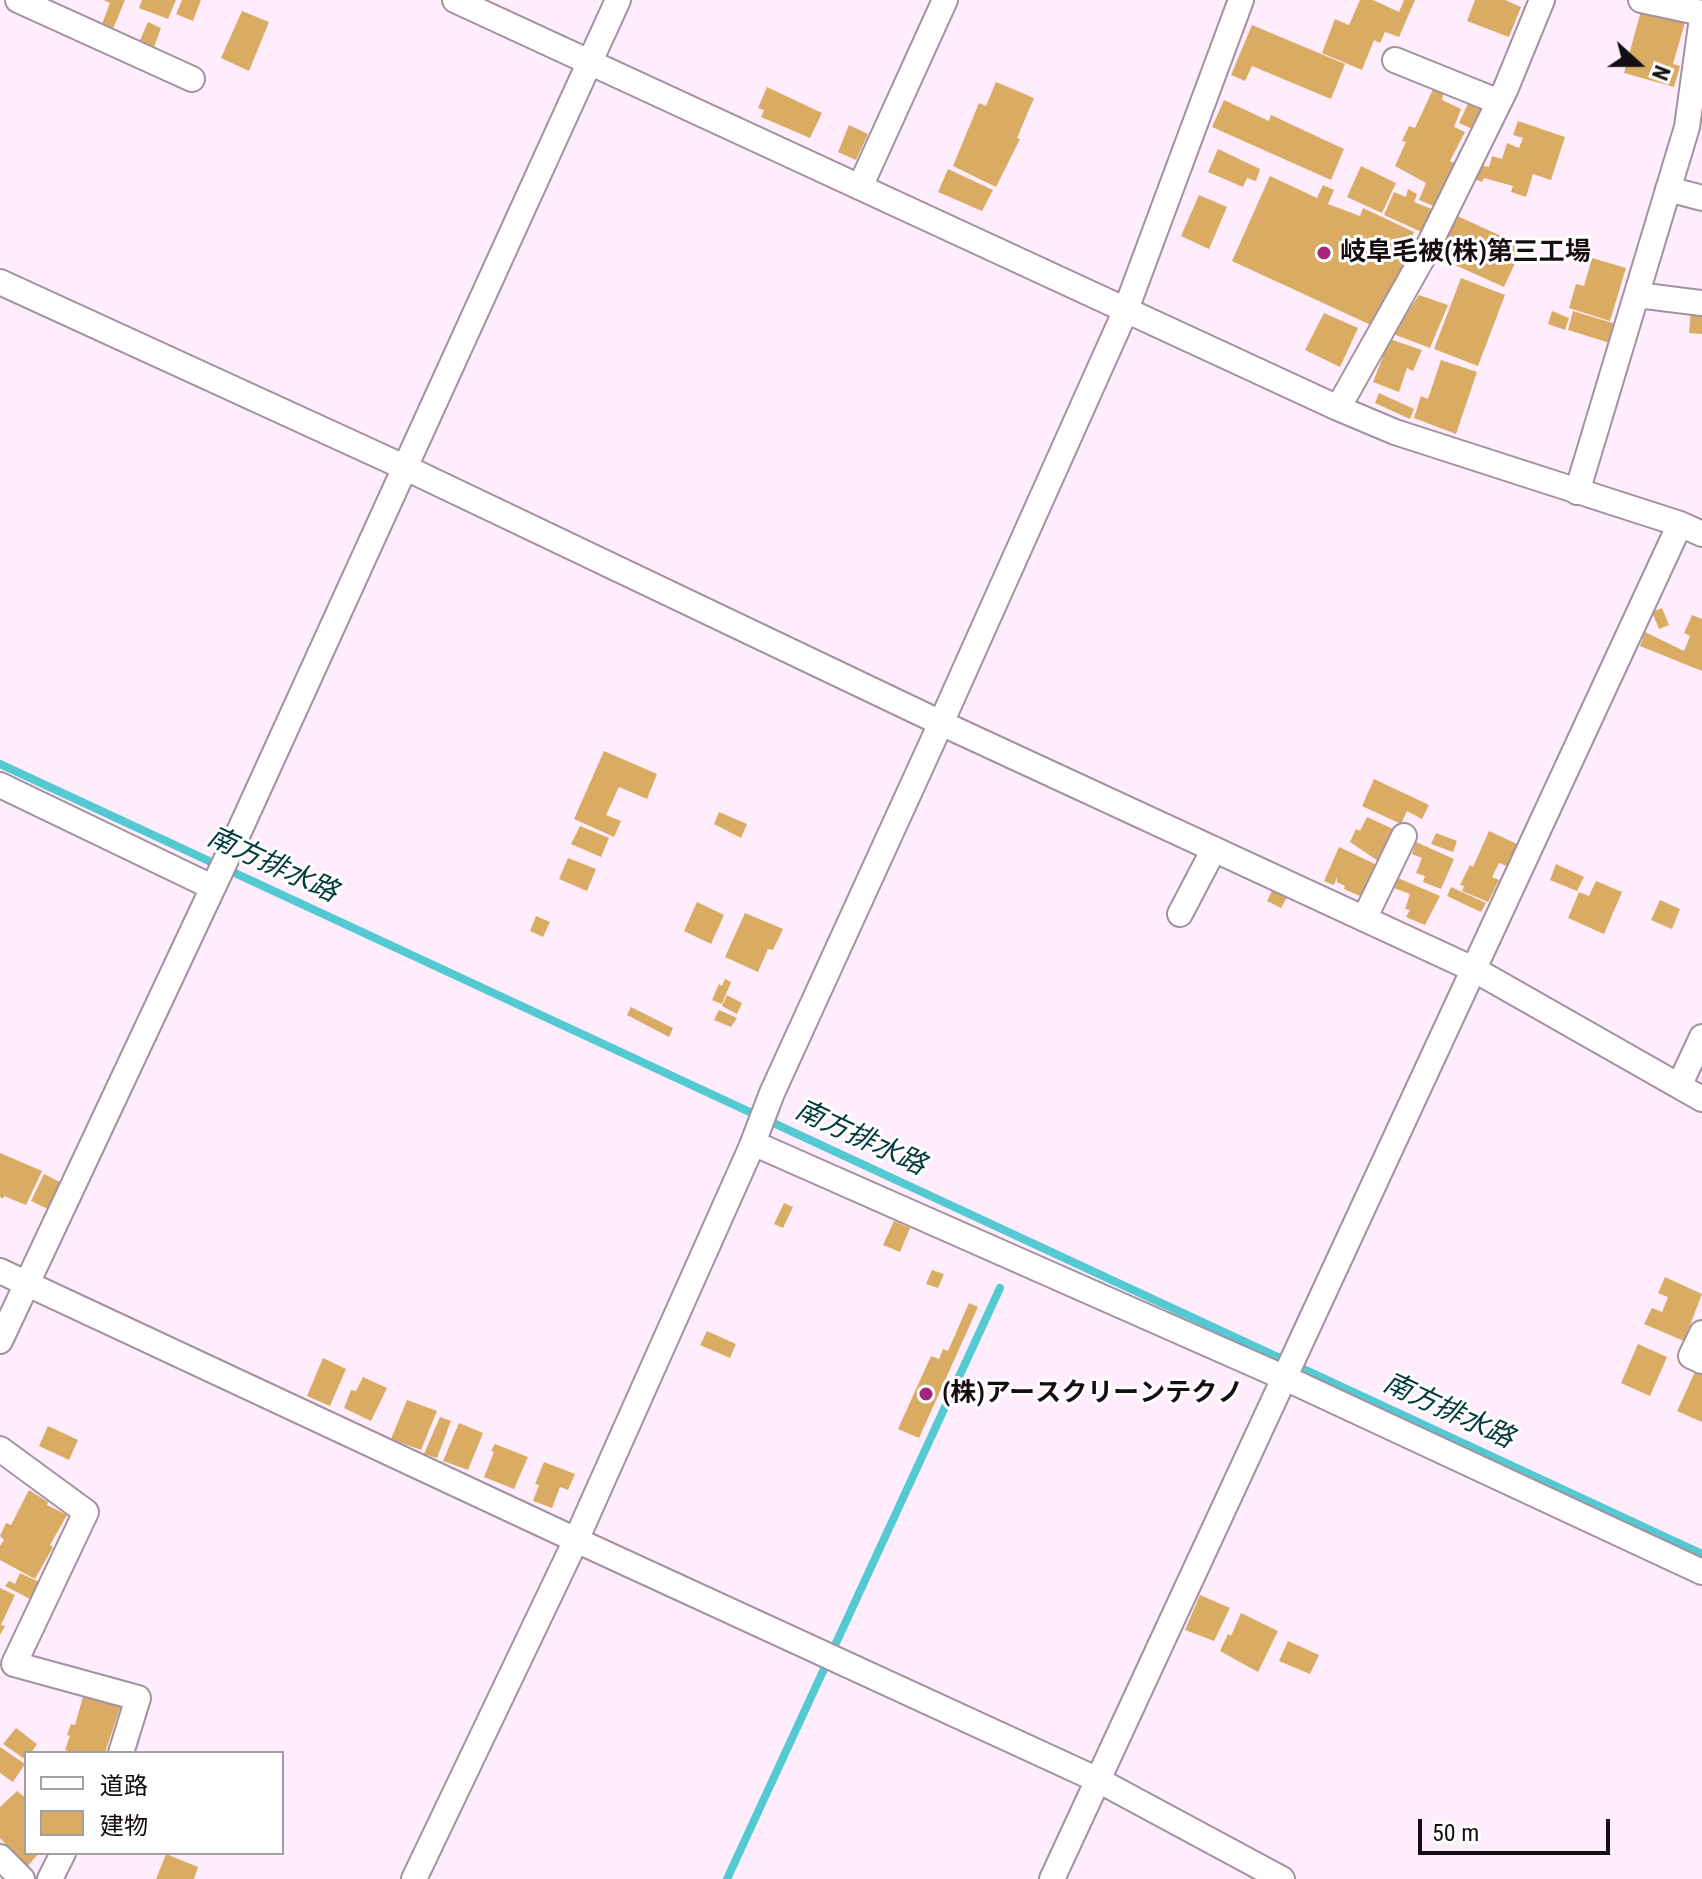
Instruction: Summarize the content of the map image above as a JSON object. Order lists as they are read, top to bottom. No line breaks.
{"water":["南方排水路"],"places":["岐阜毛被(株)第三工場","(株)アースクリーンテクノ"],"legend":["道路","建物"],"scale_bar":"50 m","north":"right"}
